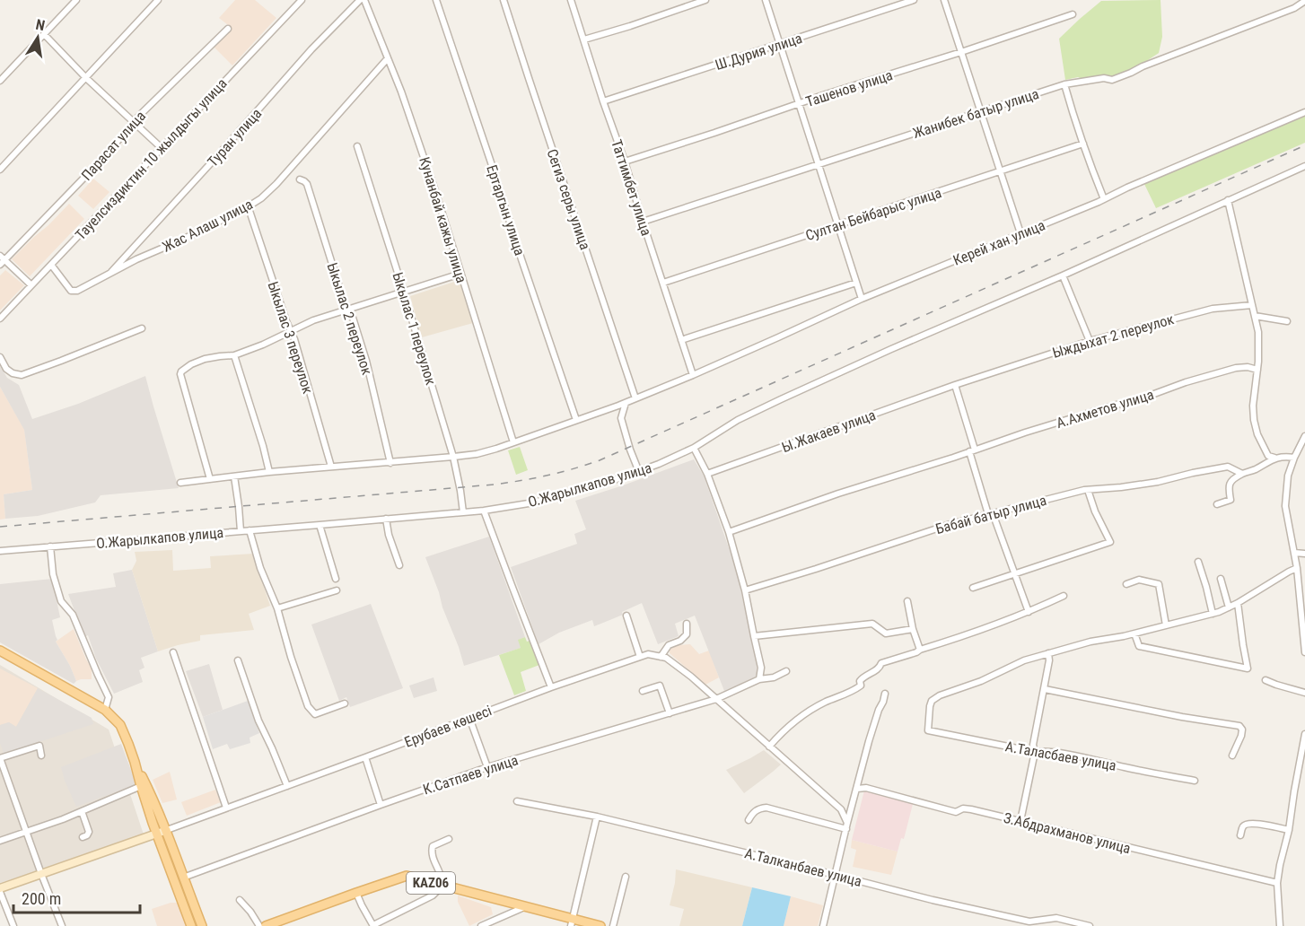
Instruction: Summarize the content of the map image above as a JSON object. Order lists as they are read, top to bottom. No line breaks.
{"streets":{"main road":["Ерубаев көшесі","KАZ06"],"street":["Ш.Дурия улица","Ташенов улица","Жанибек батыр улица","Туран улица","Парасат улица","Тауелсиздиктин 10 жылдыгы улица","Таттимбет улица","Сегиз серы улица","Ертаргын улица","Султан Бейбарыс улица","Кунанбай кажы улица","Жас Алаш улица","Керей хан улица","Ыкылас 2 переулок","Ыкылас 1 переулок","Ыждыхат 2 переулок","Ыкылас 3 переулок","А.Ахметов улица","Ы.Жакаев улица","О.Жарылкапов улица","Бабай батыр улица","А.Таласбаев улица","К.Сатпаев улица","З.Абдрахманов улица","А.Талканбаев улица"]},"crossings":[["Ш.Дурия улица","Таттимбет улица"],["Ташенов улица","Таттимбет улица"],["Жанибек батыр улица","Таттимбет улица"],["Туран улица","Жас Алаш улица"],["Тауелсиздиктин 10 жылдыгы улица","Жас Алаш улица"],["Таттимбет улица","Султан Бейбарыс улица"],["Таттимбет улица","Керей хан улица"],["Сегиз серы улица","Керей хан улица"],["Ертаргын улица","Керей хан улица"],["Кунанбай кажы улица","Жас Алаш улица"],["Кунанбай кажы улица","Керей хан улица"],["Жас Алаш улица","Ыкылас 3 переулок"],["Керей хан улица","Ыкылас 2 переулок"],["Керей хан улица","Ыкылас 1 переулок"],["Керей хан улица","Ыкылас 3 переулок"],["Ыкылас 1 переулок","О.Жарылкапов улица"],["Ыждыхат 2 переулок","Ы.Жакаев улица"]],"scale_bar":"200 m","north":"top"}
